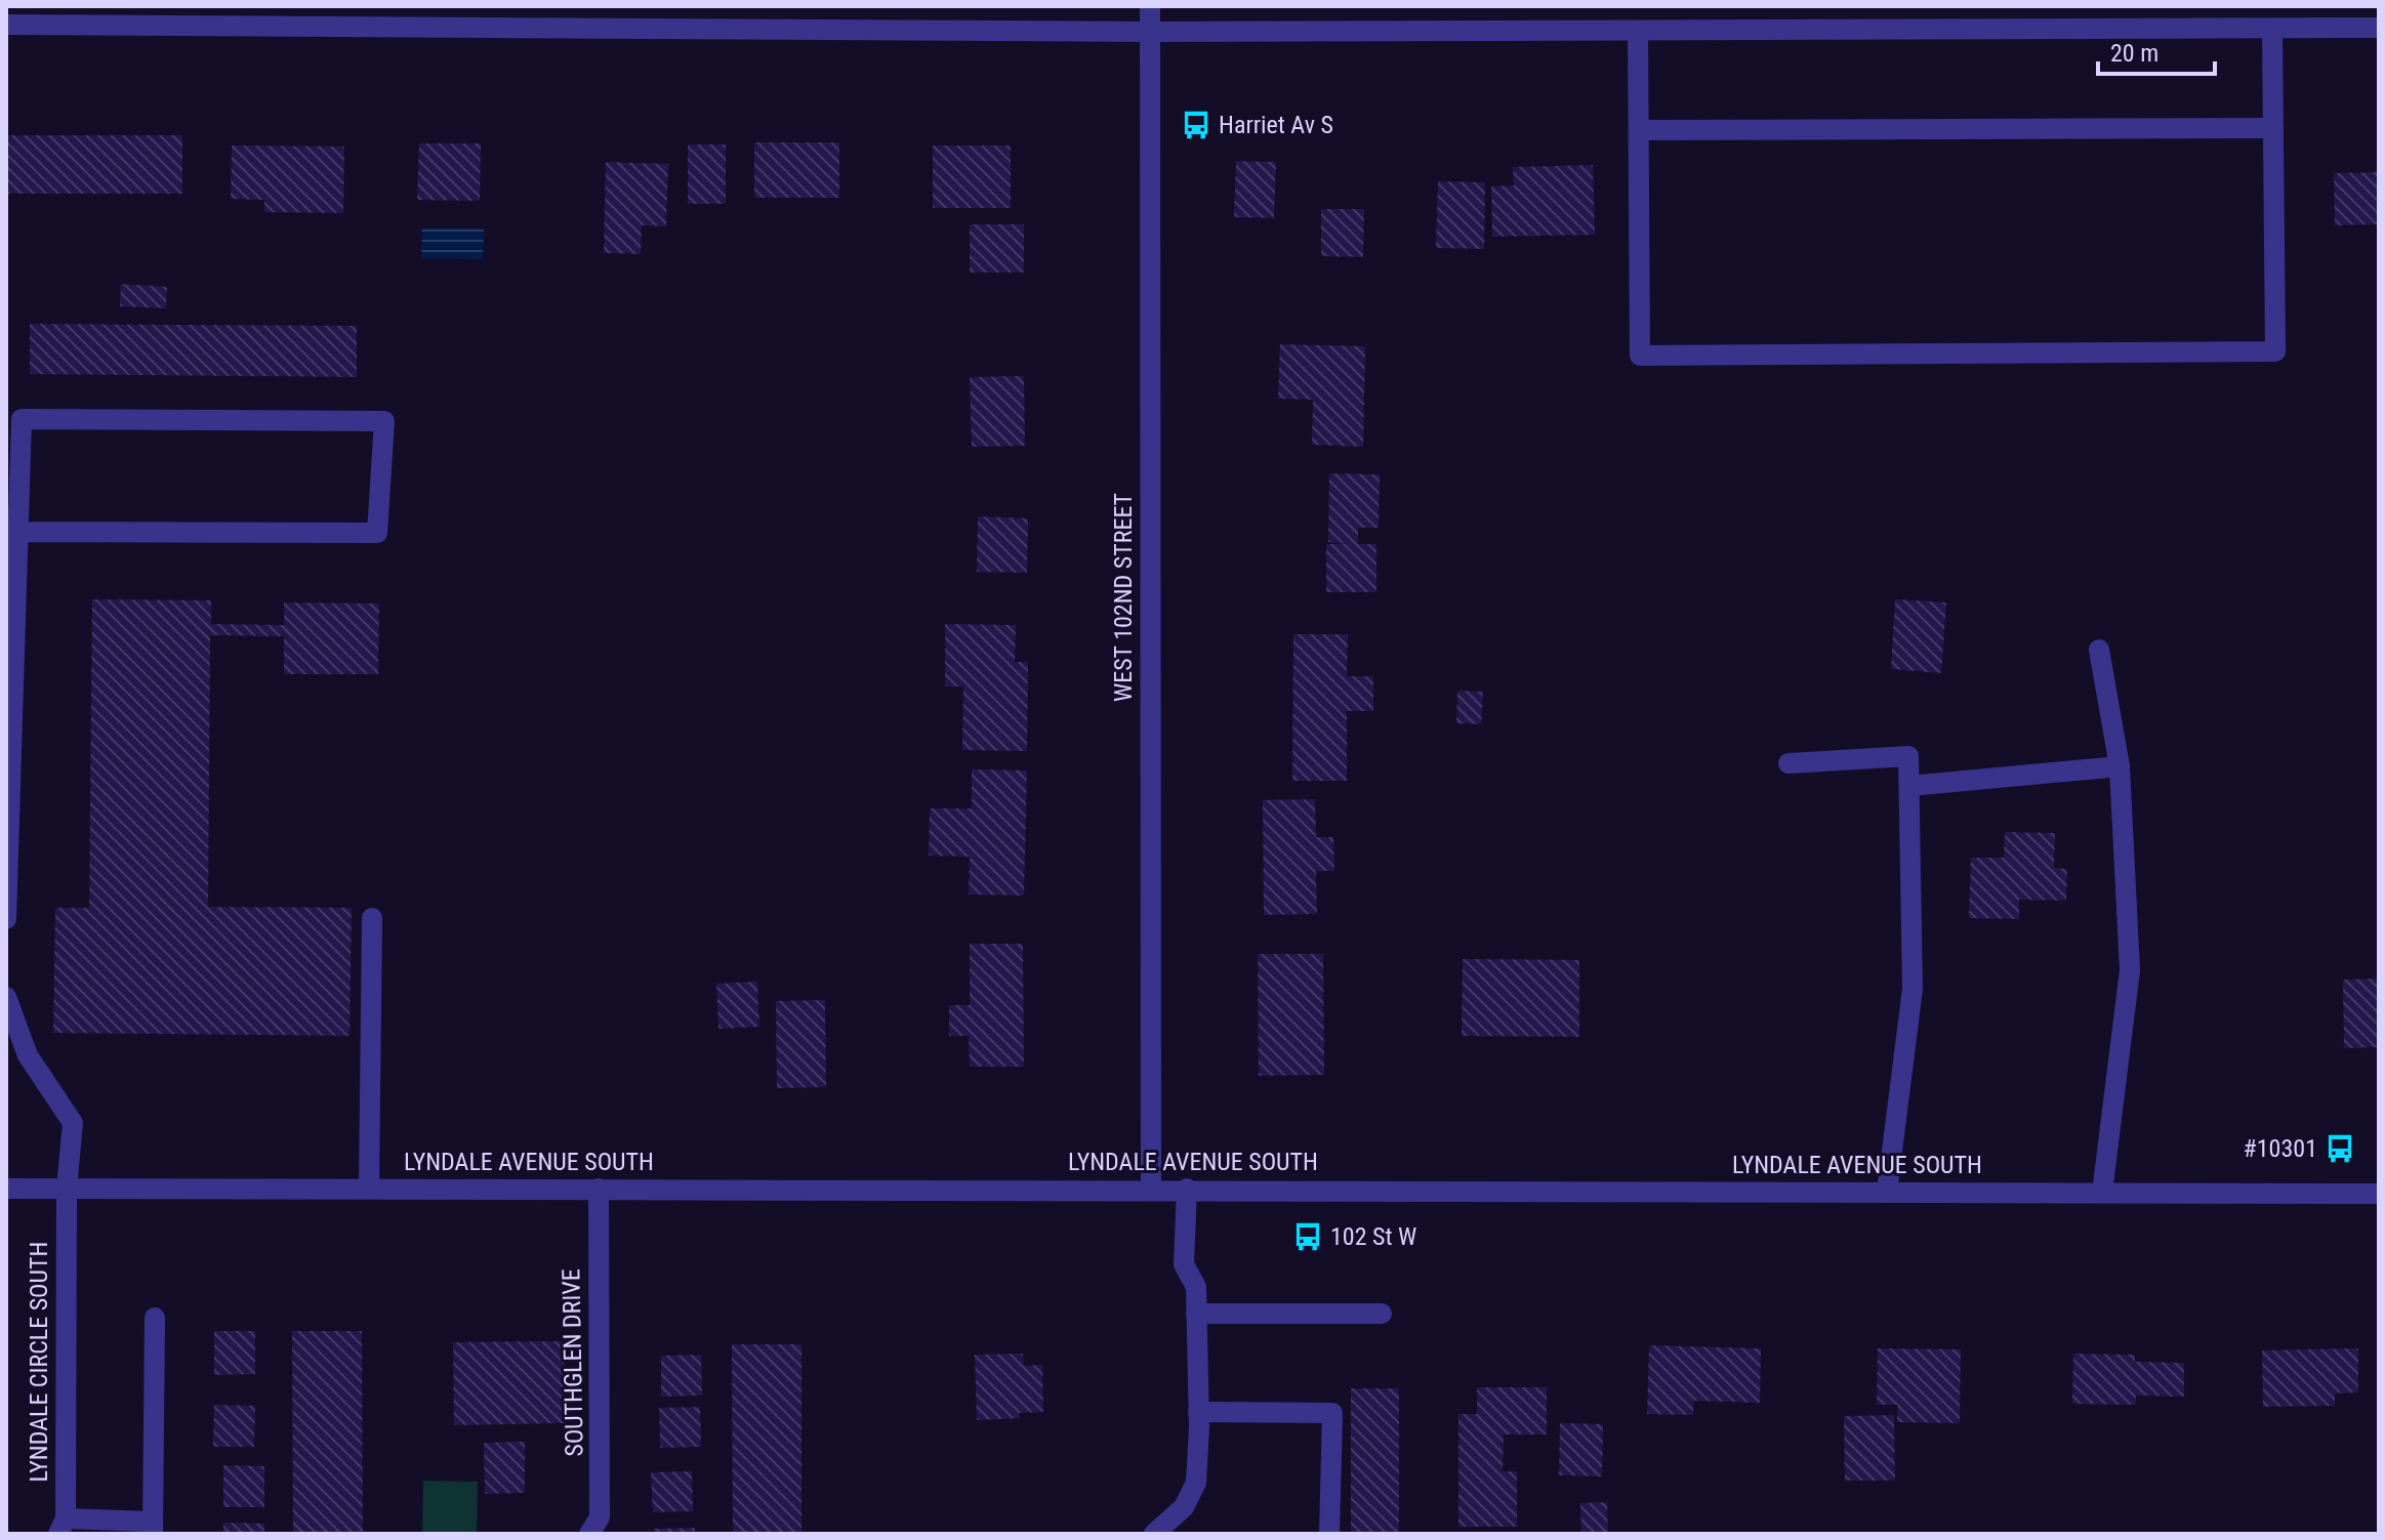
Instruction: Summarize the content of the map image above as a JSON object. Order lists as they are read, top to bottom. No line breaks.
{"streets":{"street":["WEST 102ND STREET","LYNDALE AVENUE SOUTH","LYNDALE CIRCLE SOUTH","SOUTHGLEN DRIVE"]},"crossings":[["WEST 102ND STREET","LYNDALE AVENUE SOUTH"],["LYNDALE AVENUE SOUTH","LYNDALE CIRCLE SOUTH"],["LYNDALE AVENUE SOUTH","SOUTHGLEN DRIVE"]],"places":{"bus stop":["Harriet Av S","#10301","102 St W"]},"scale_bar":"20 m"}
